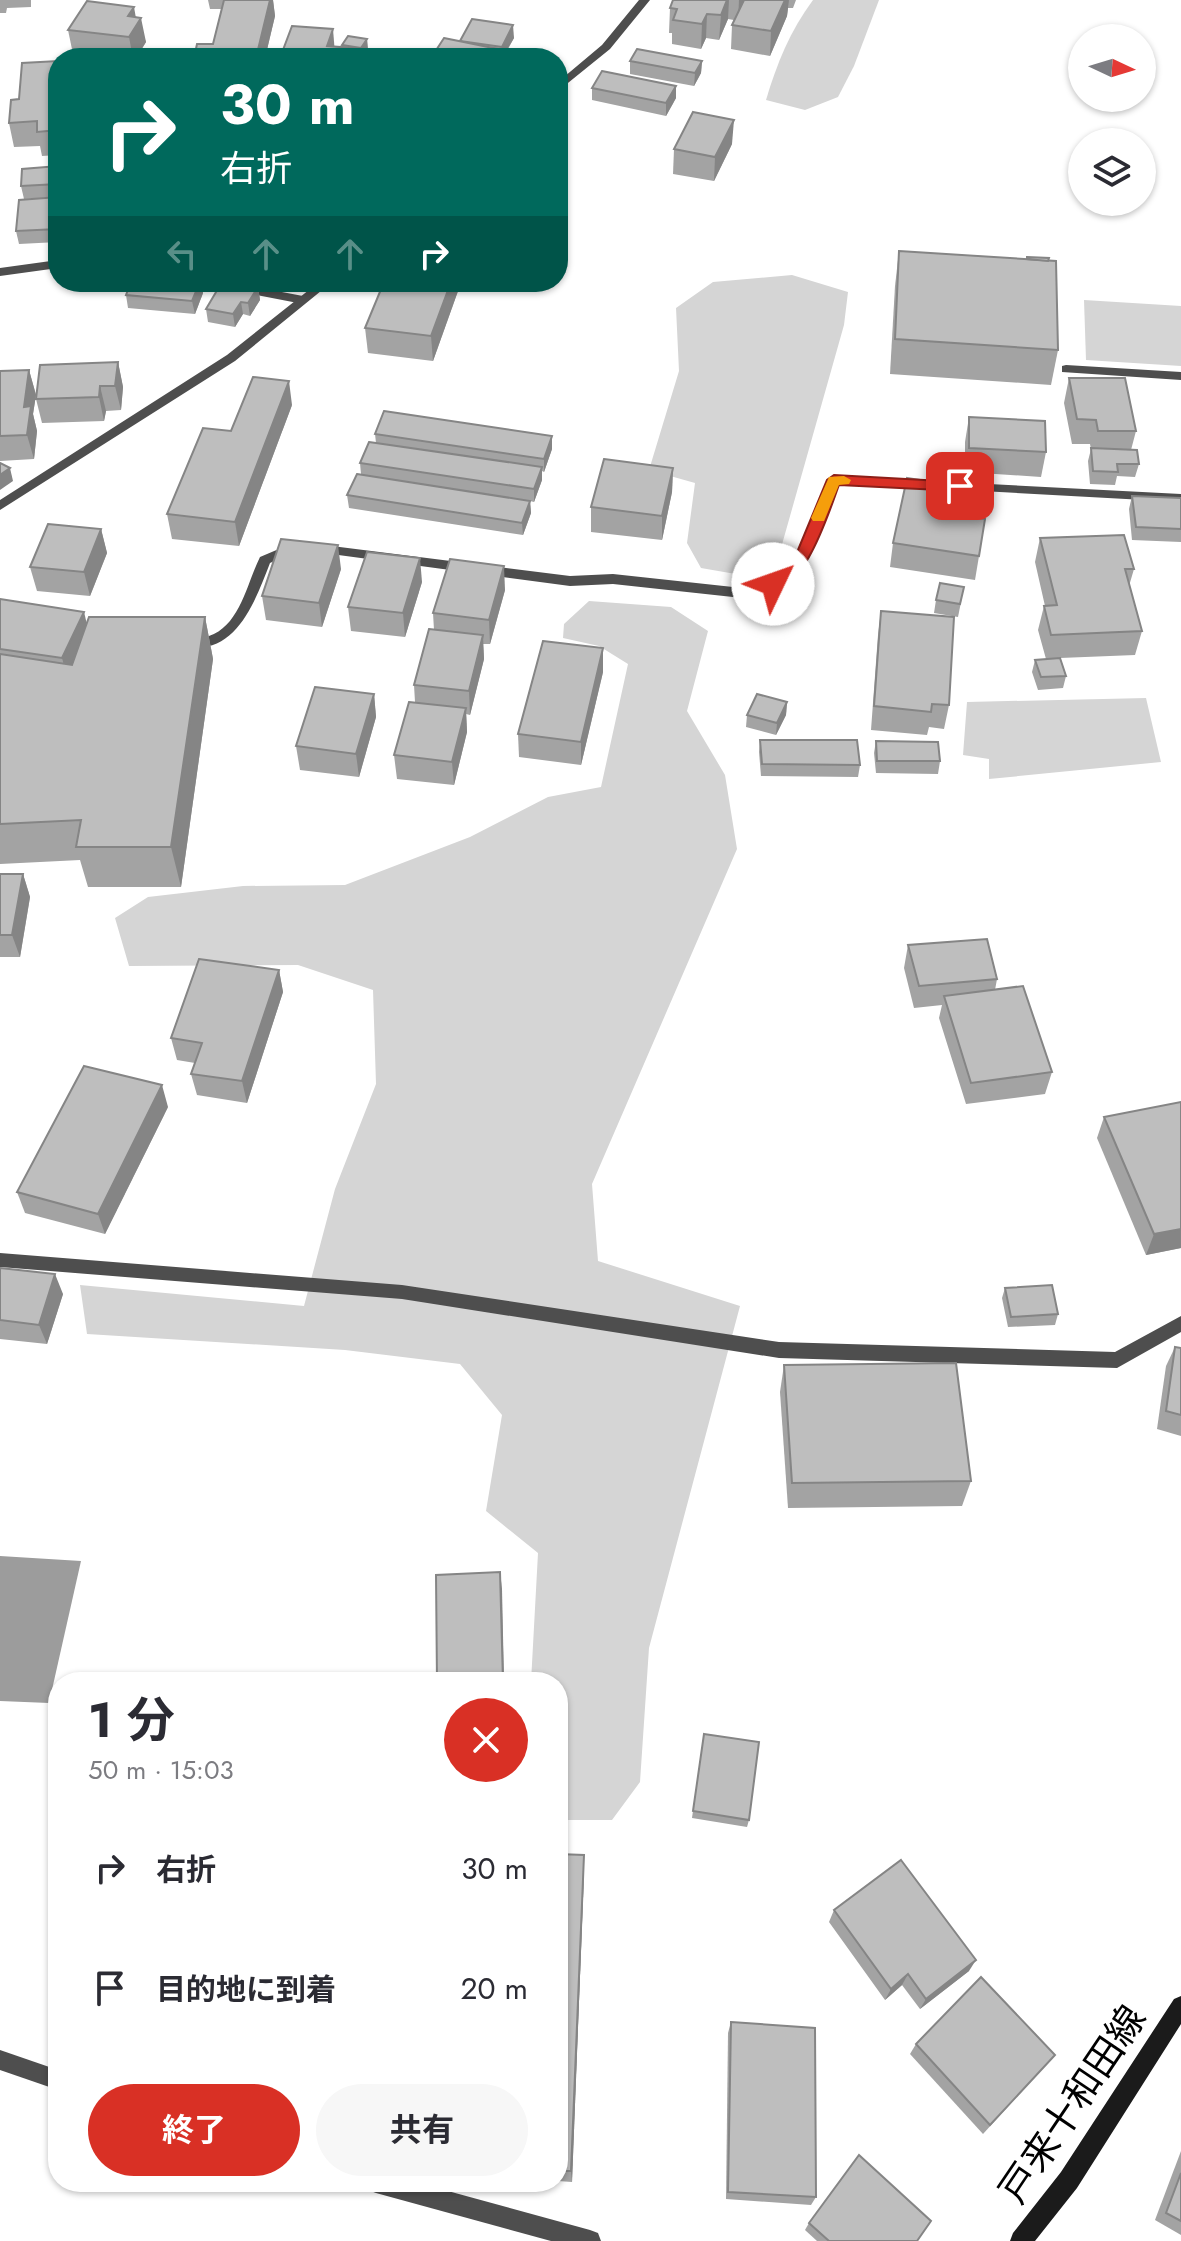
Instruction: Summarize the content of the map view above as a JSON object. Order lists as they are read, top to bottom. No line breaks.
{"streets":{"main road":["戸来十和田線"]},"north":"right","page":{"turn":["30 m","右折"],"heading":["1 分","50 m · 15:03"],"list":[{"name":"右折","value":"30 m"},{"name":"目的地に到着","value":"20 m"}],"buttons":["終了","共有"]}}
